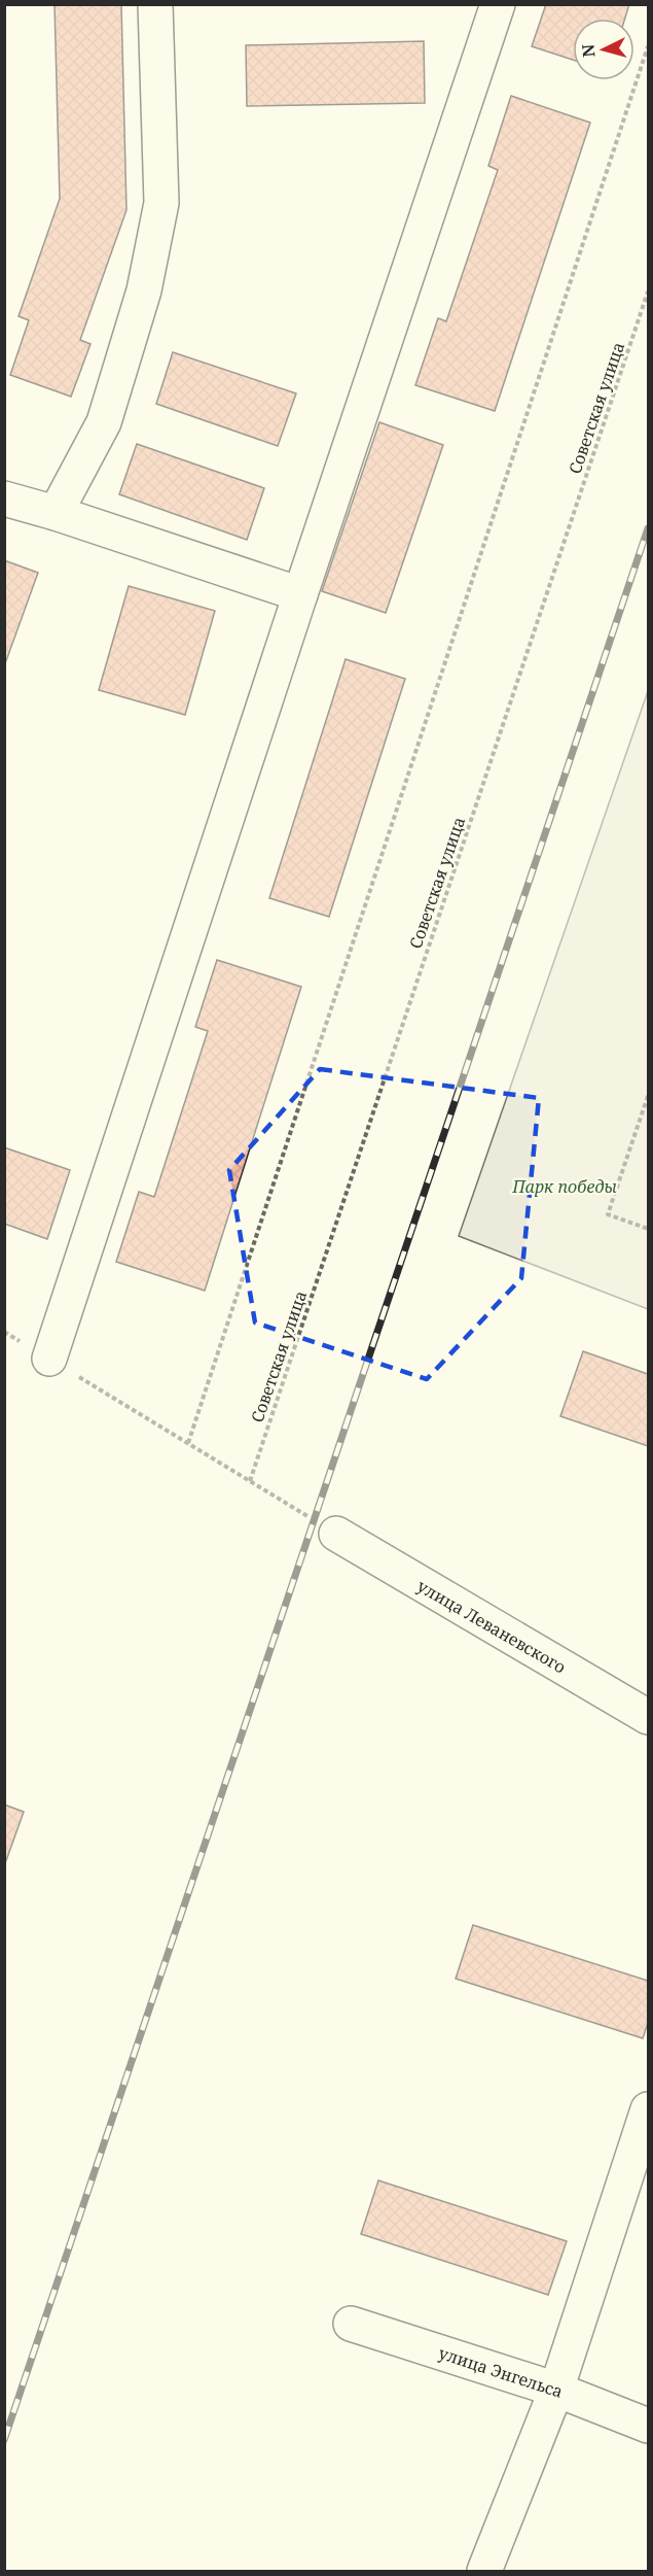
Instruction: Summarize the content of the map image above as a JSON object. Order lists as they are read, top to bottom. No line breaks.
{"streets":{"street":["улица Леваневского","улица Энгельса"],"path":["Советская улица"]},"parks":["Парк победы"],"north":"left"}
